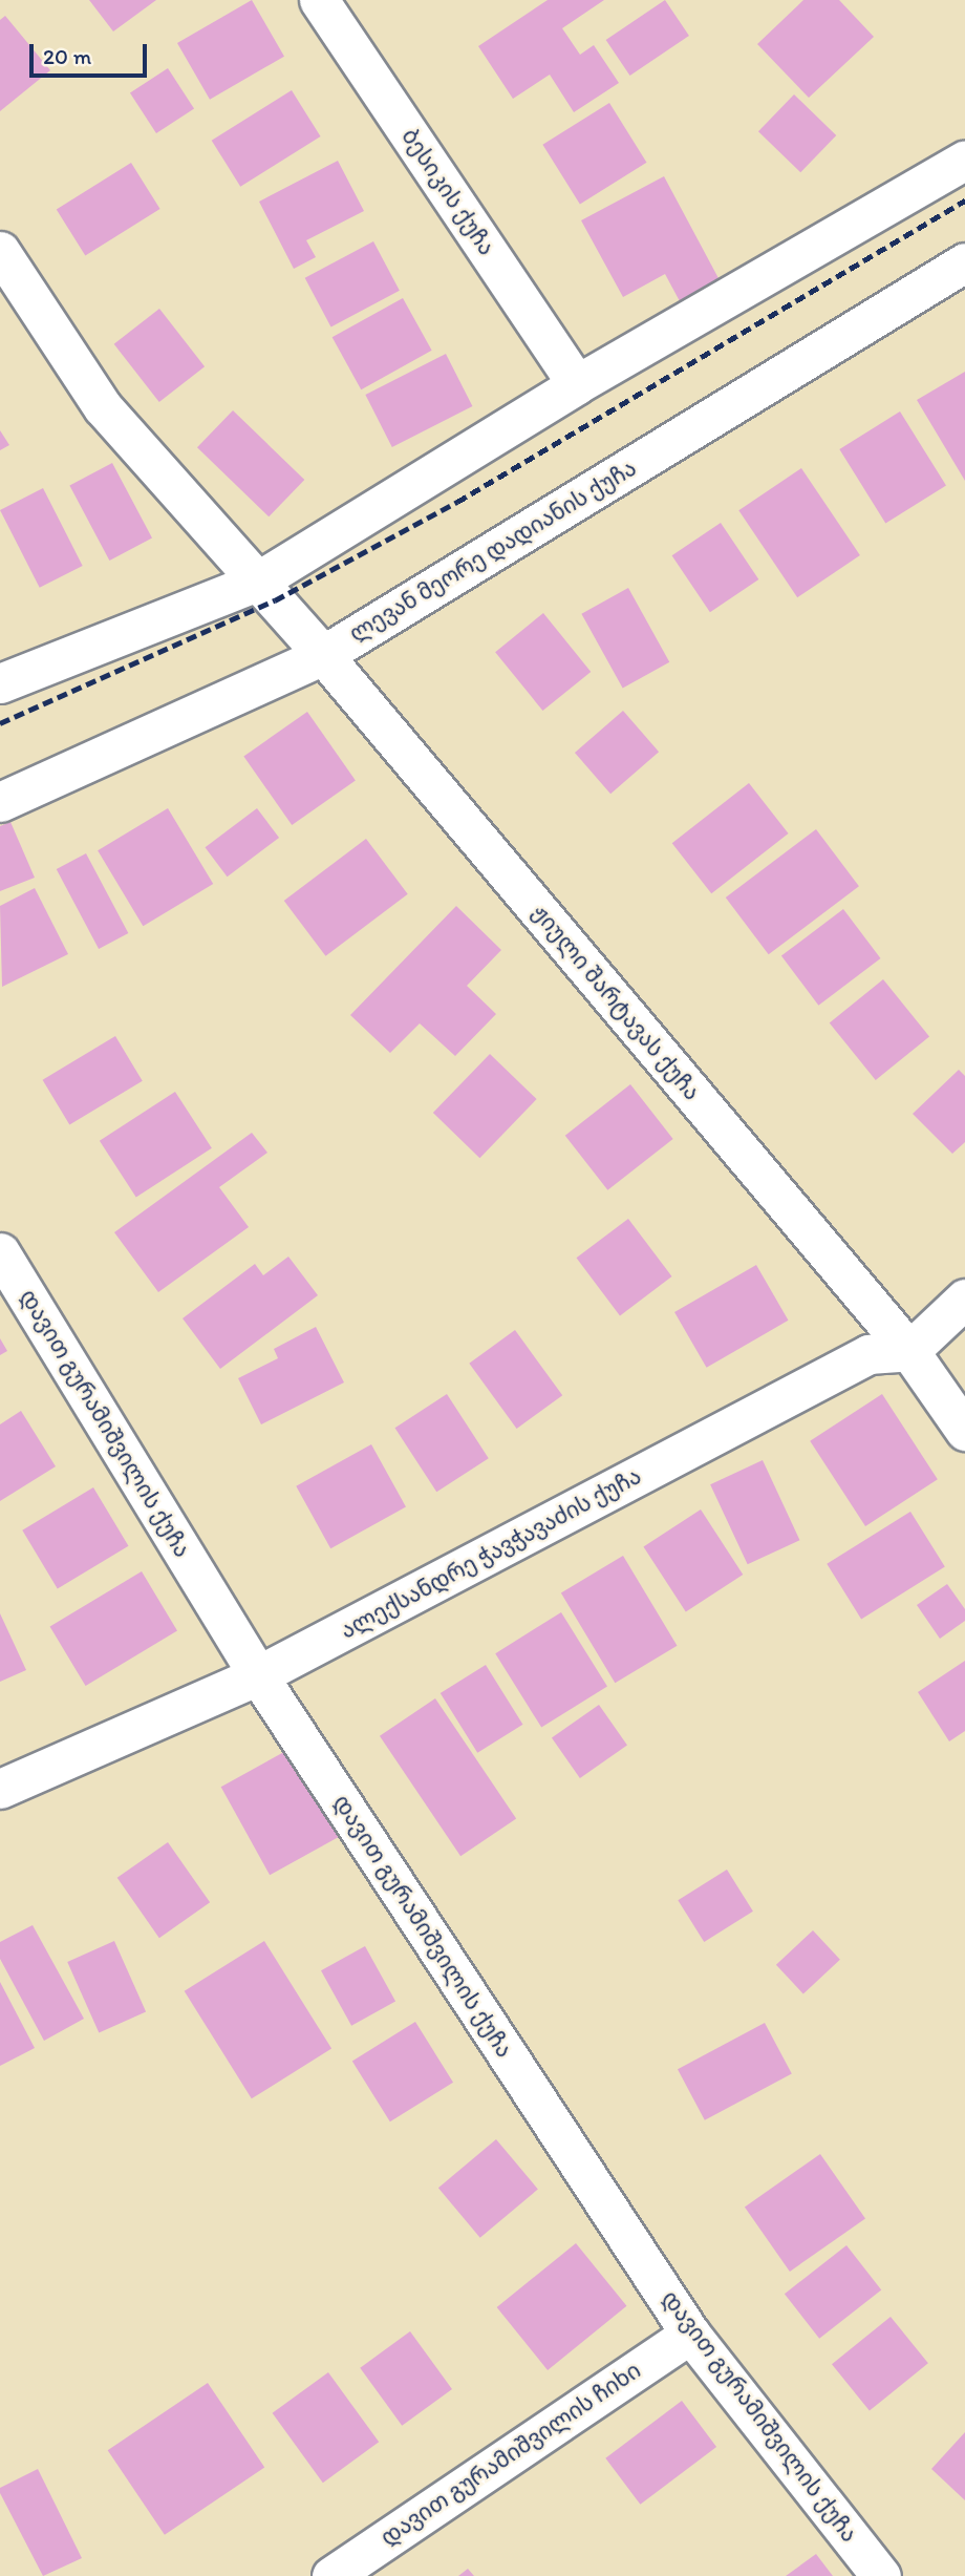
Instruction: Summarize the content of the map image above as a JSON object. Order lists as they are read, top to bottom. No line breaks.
{"streets":{"street":["ბესიკის ქუჩა","ლევან მეორე დადიანის ქუჩა","ჟიული შარტავას ქუჩა","დავით გურამიშვილის ქუჩა","ალექსანდრე ჭავჭავაძის ქუჩა","დავით გურამიშვილის ჩიხი"]},"crossings":[["ლევან მეორე დადიანის ქუჩა","ჟიული შარტავას ქუჩა"],["ჟიული შარტავას ქუჩა","ალექსანდრე ჭავჭავაძის ქუჩა"],["დავით გურამიშვილის ქუჩა","ალექსანდრე ჭავჭავაძის ქუჩა"],["დავით გურამიშვილის ქუჩა","დავით გურამიშვილის ჩიხი"]],"scale_bar":"20 m"}
